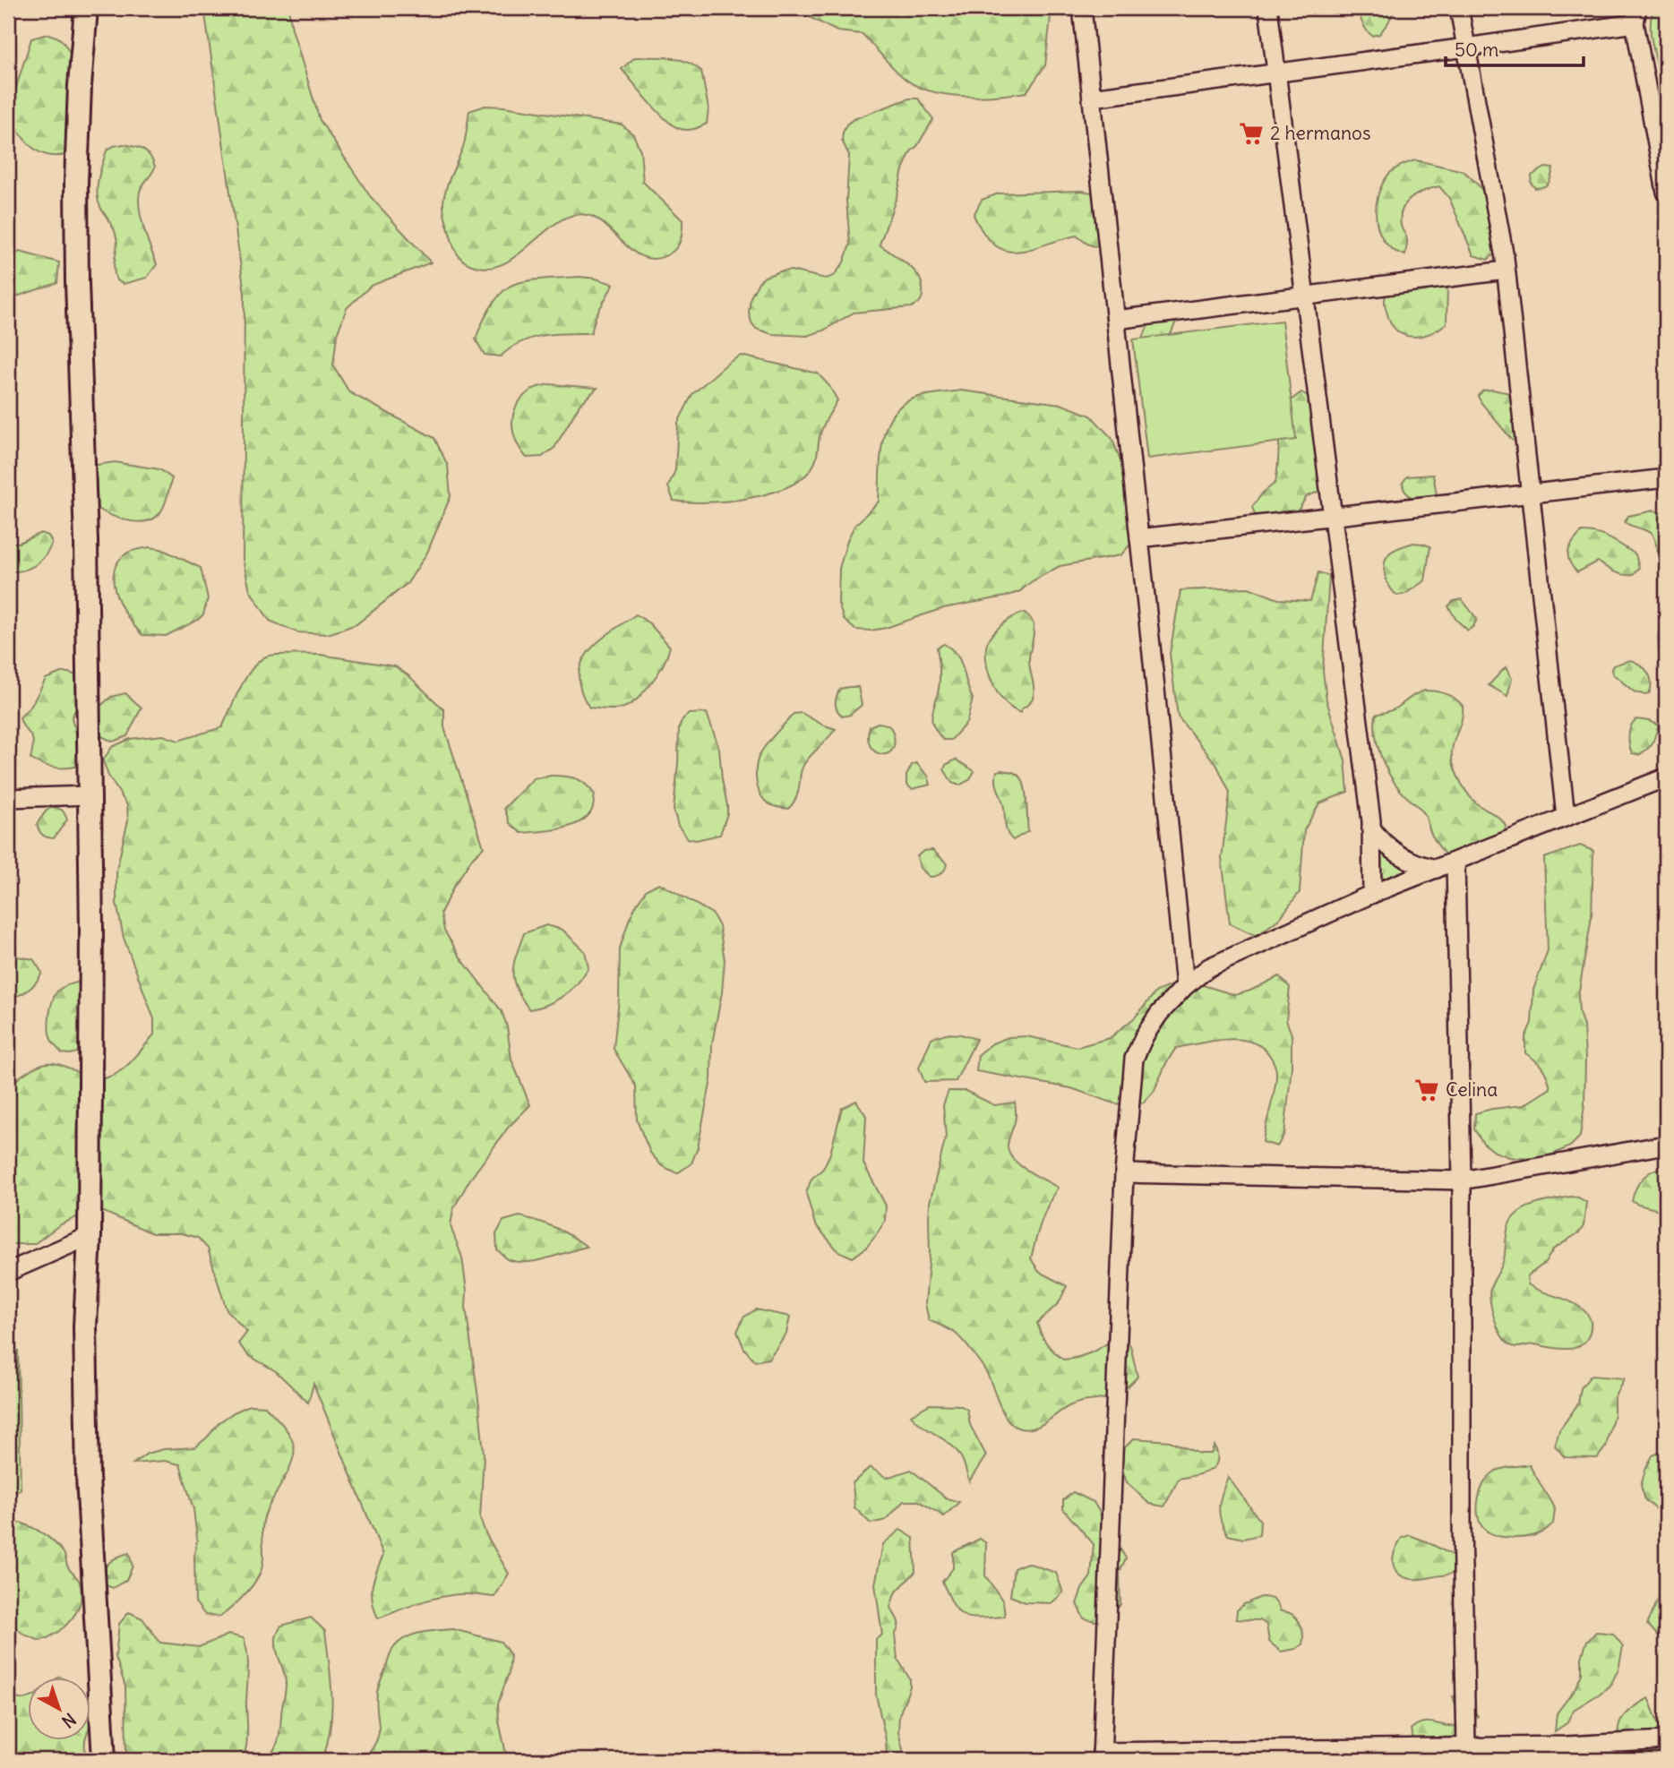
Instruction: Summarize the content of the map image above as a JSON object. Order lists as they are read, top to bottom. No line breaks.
{"places":{"supermarket":["2 hermanos","Celina"]},"scale_bar":"50 m","north":"bottom right"}
